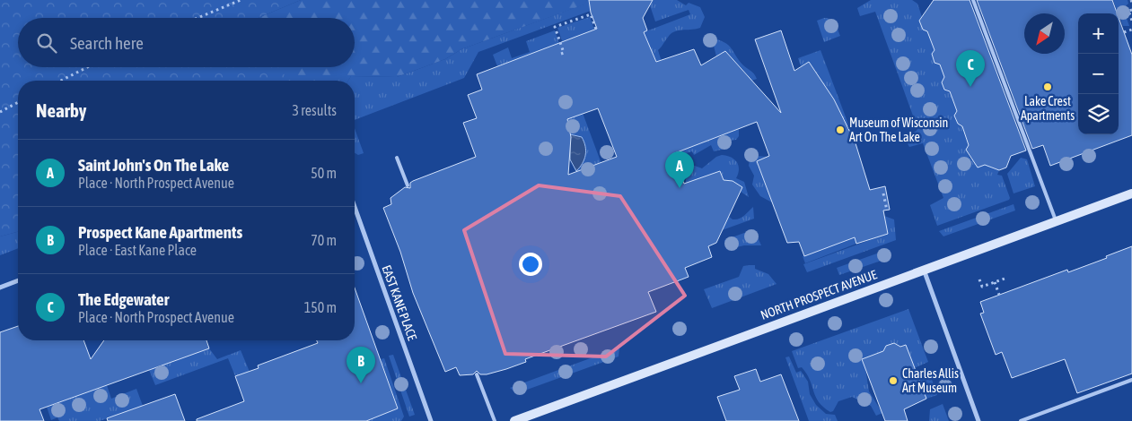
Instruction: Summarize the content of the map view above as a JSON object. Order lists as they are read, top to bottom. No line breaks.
{"streets":{"main road":["NORTH PROSPECT AVENUE"],"street":["EAST KANE PLACE"]},"places":["Lake Crest Apartments","Museum of Wisconsin Art On The Lake","Charles Allis Art Museum"],"north":"bottom left","page":{"map_buttons":["+","−"],"search":"Search here","pins":["C","A","B"],"heading":["Nearby","3 results"],"list":[{"mark":"A","name":"Saint John's On The Lake","note":"Place · North Prospect Avenue","value":"50 m"},{"mark":"B","name":"Prospect Kane Apartments","note":"Place · East Kane Place","value":"70 m"},{"mark":"C","name":"The Edgewater","note":"Place · North Prospect Avenue","value":"150 m"}]}}
